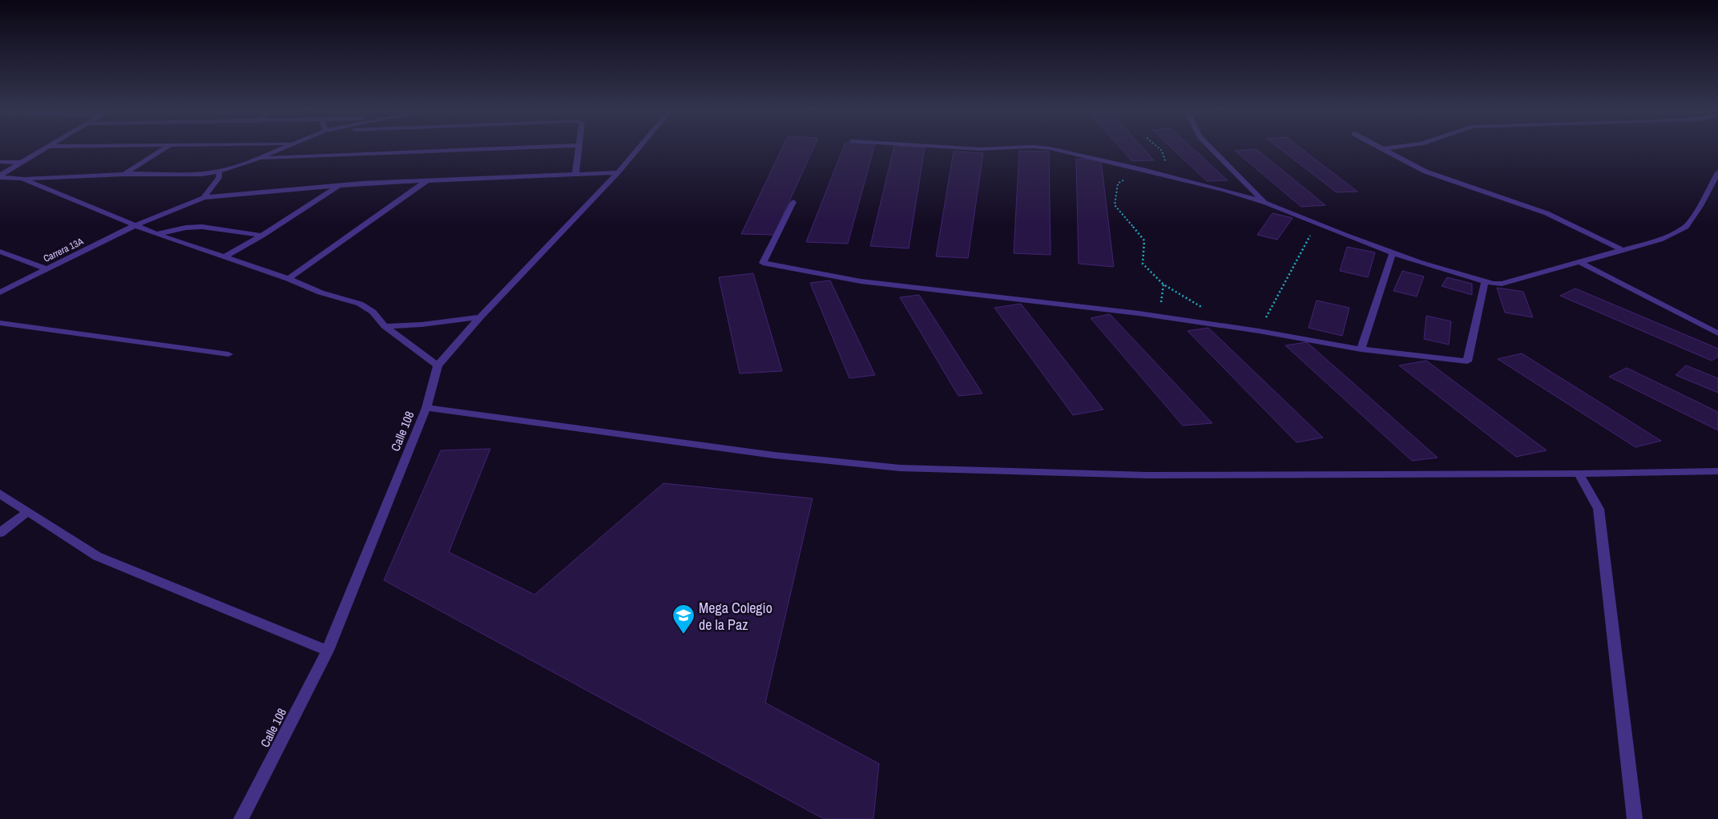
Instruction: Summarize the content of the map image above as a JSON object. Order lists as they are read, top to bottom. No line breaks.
{"streets":{"street":["Carrera 13A","Calle 108"]},"crossings":[["Carrera 13A","Calle 108"]],"places":{"school or university":["Mega Colegio de la Paz"]}}
